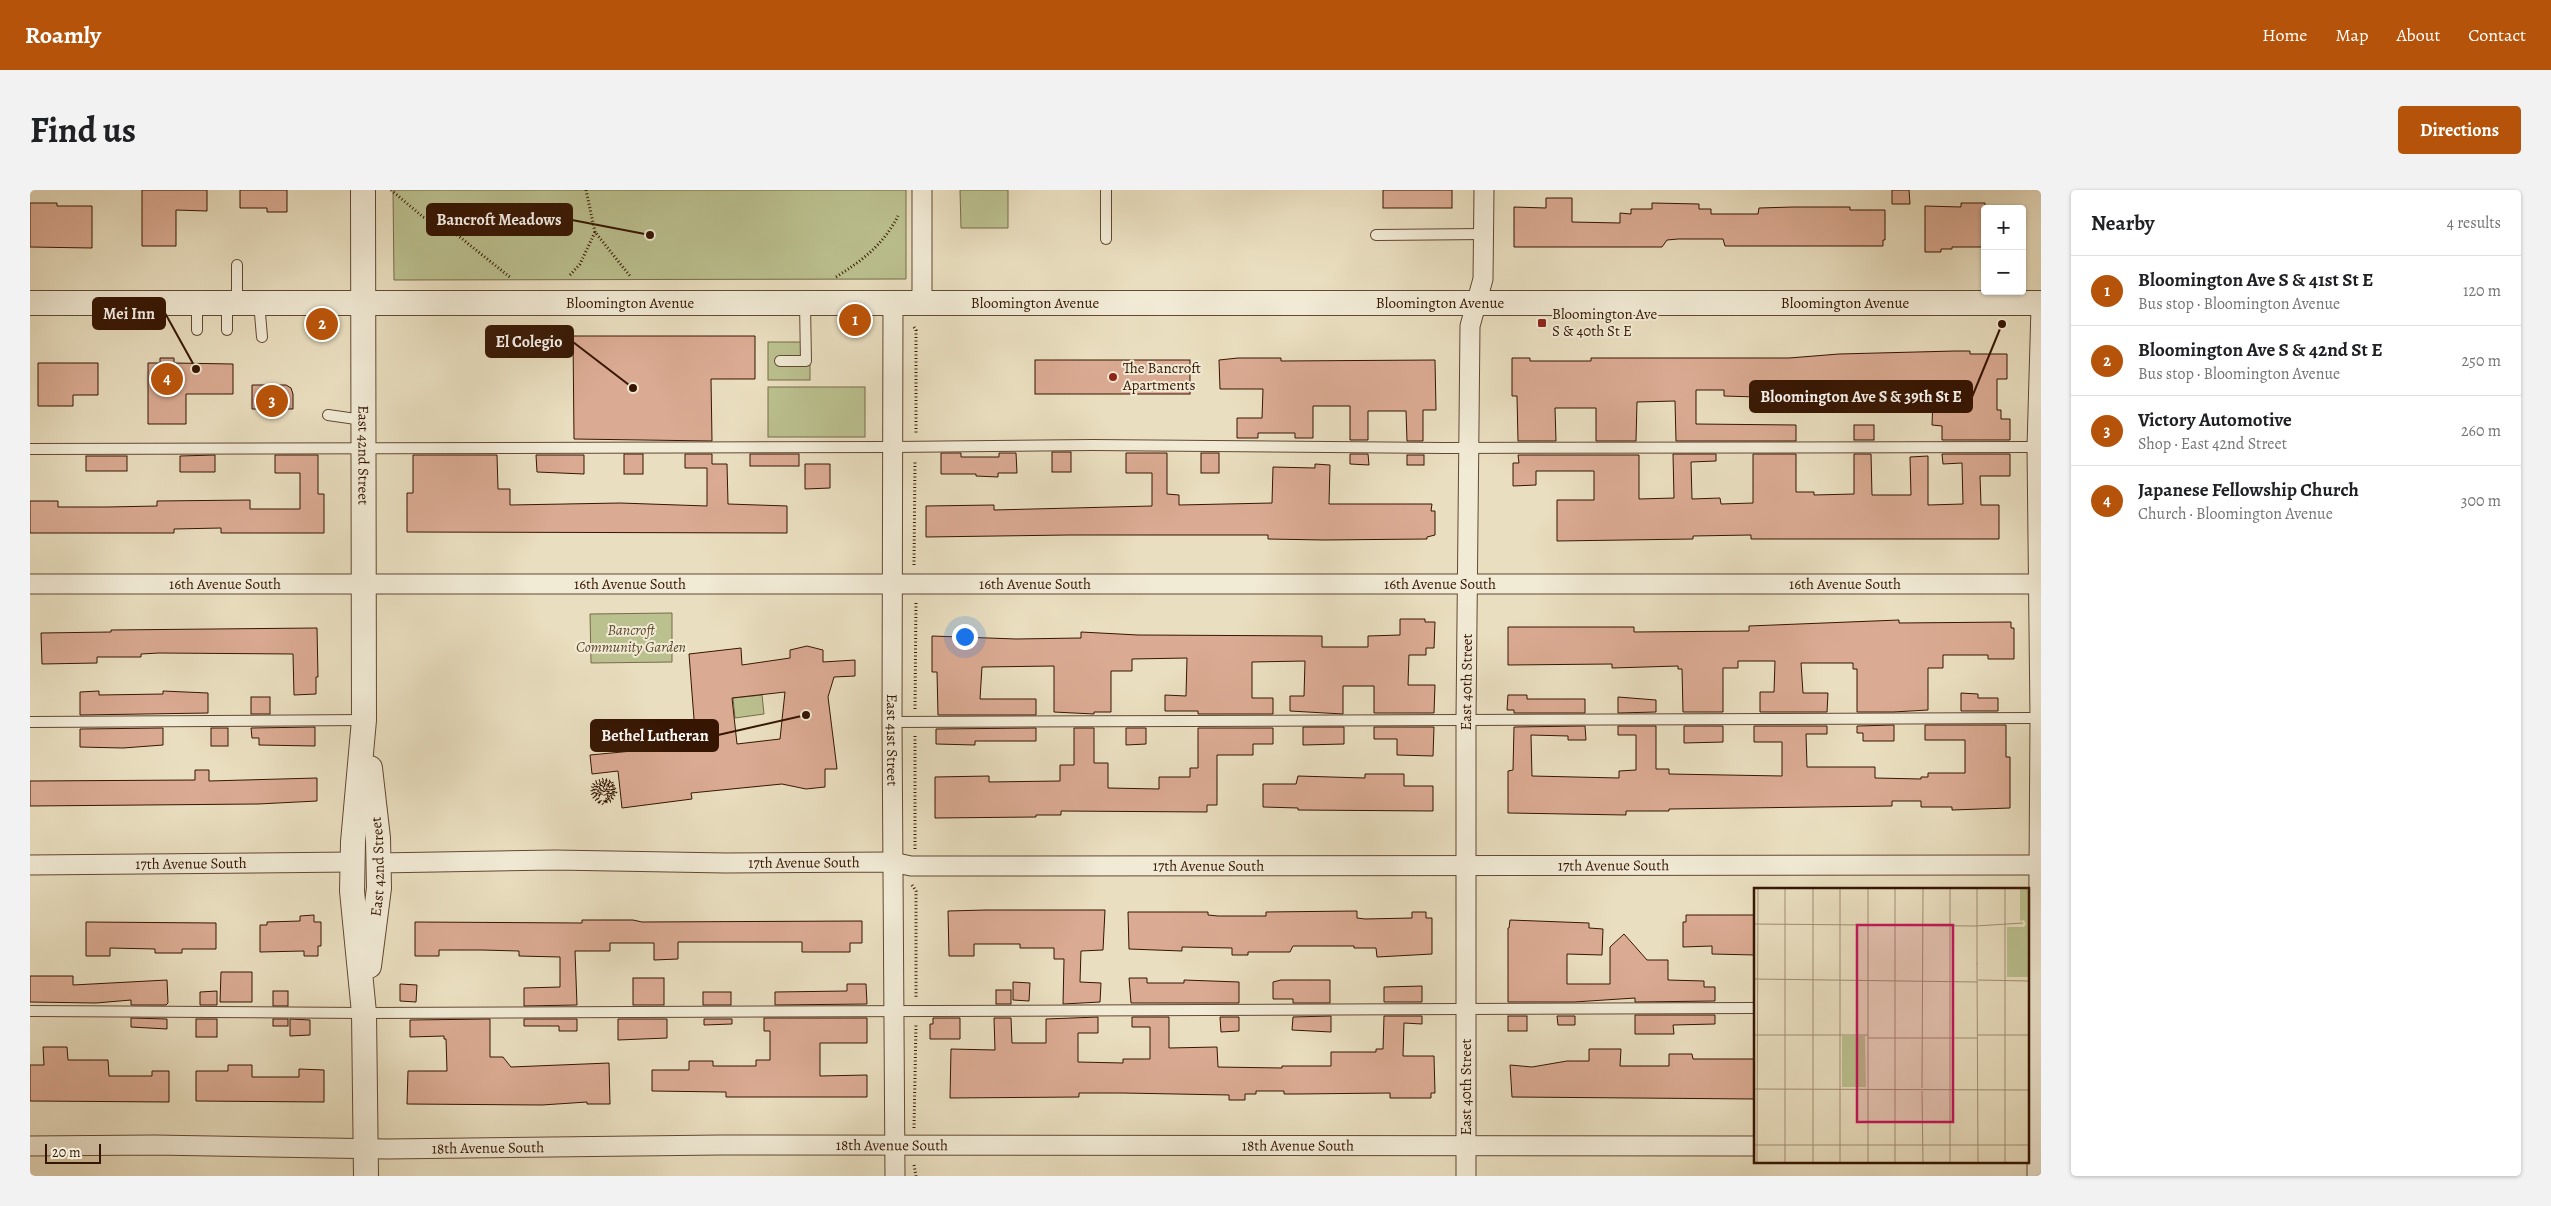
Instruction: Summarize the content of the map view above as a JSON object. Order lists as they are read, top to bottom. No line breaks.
{"streets":{"street":["Bloomington Avenue","East 42nd Street","16th Avenue South","East 40th Street","East 41st Street","17th Avenue South","18th Avenue South"]},"crossings":[["Bloomington Avenue","East 42nd Street"],["Bloomington Avenue","East 40th Street"],["Bloomington Avenue","East 41st Street"],["East 42nd Street","16th Avenue South"],["East 42nd Street","17th Avenue South"],["East 42nd Street","18th Avenue South"],["16th Avenue South","East 40th Street"],["16th Avenue South","East 41st Street"],["East 40th Street","17th Avenue South"],["East 40th Street","18th Avenue South"],["East 41st Street","17th Avenue South"],["East 41st Street","18th Avenue South"]],"parks":["Bancroft Community Garden"],"places":{"other":["Bancroft Meadows","Bloomington Ave S & 39th St E","Mei Inn","The Bancroft Apartments","El Colegio","Bethel Lutheran"],"transit":["Bloomington Ave S & 40th St E"]},"scale_bar":"20 m","page":{"header":"Roamly","nav":["Home","Map","About","Contact"],"title":"Find us","buttons":"Directions","heading":["Nearby","4 results"],"map_buttons":["+","−"],"list":[{"mark":"1","name":"Bloomington Ave S & 41st St E","note":"Bus stop · Bloomington Avenue","value":"120 m"},{"mark":"2","name":"Bloomington Ave S & 42nd St E","note":"Bus stop · Bloomington Avenue","value":"250 m"},{"mark":"3","name":"Victory Automotive","note":"Shop · East 42nd Street","value":"260 m"},{"mark":"4","name":"Japanese Fellowship Church","note":"Church · Bloomington Avenue","value":"300 m"}],"pins":["1","2","4","3"],"scale":"20 m"}}
